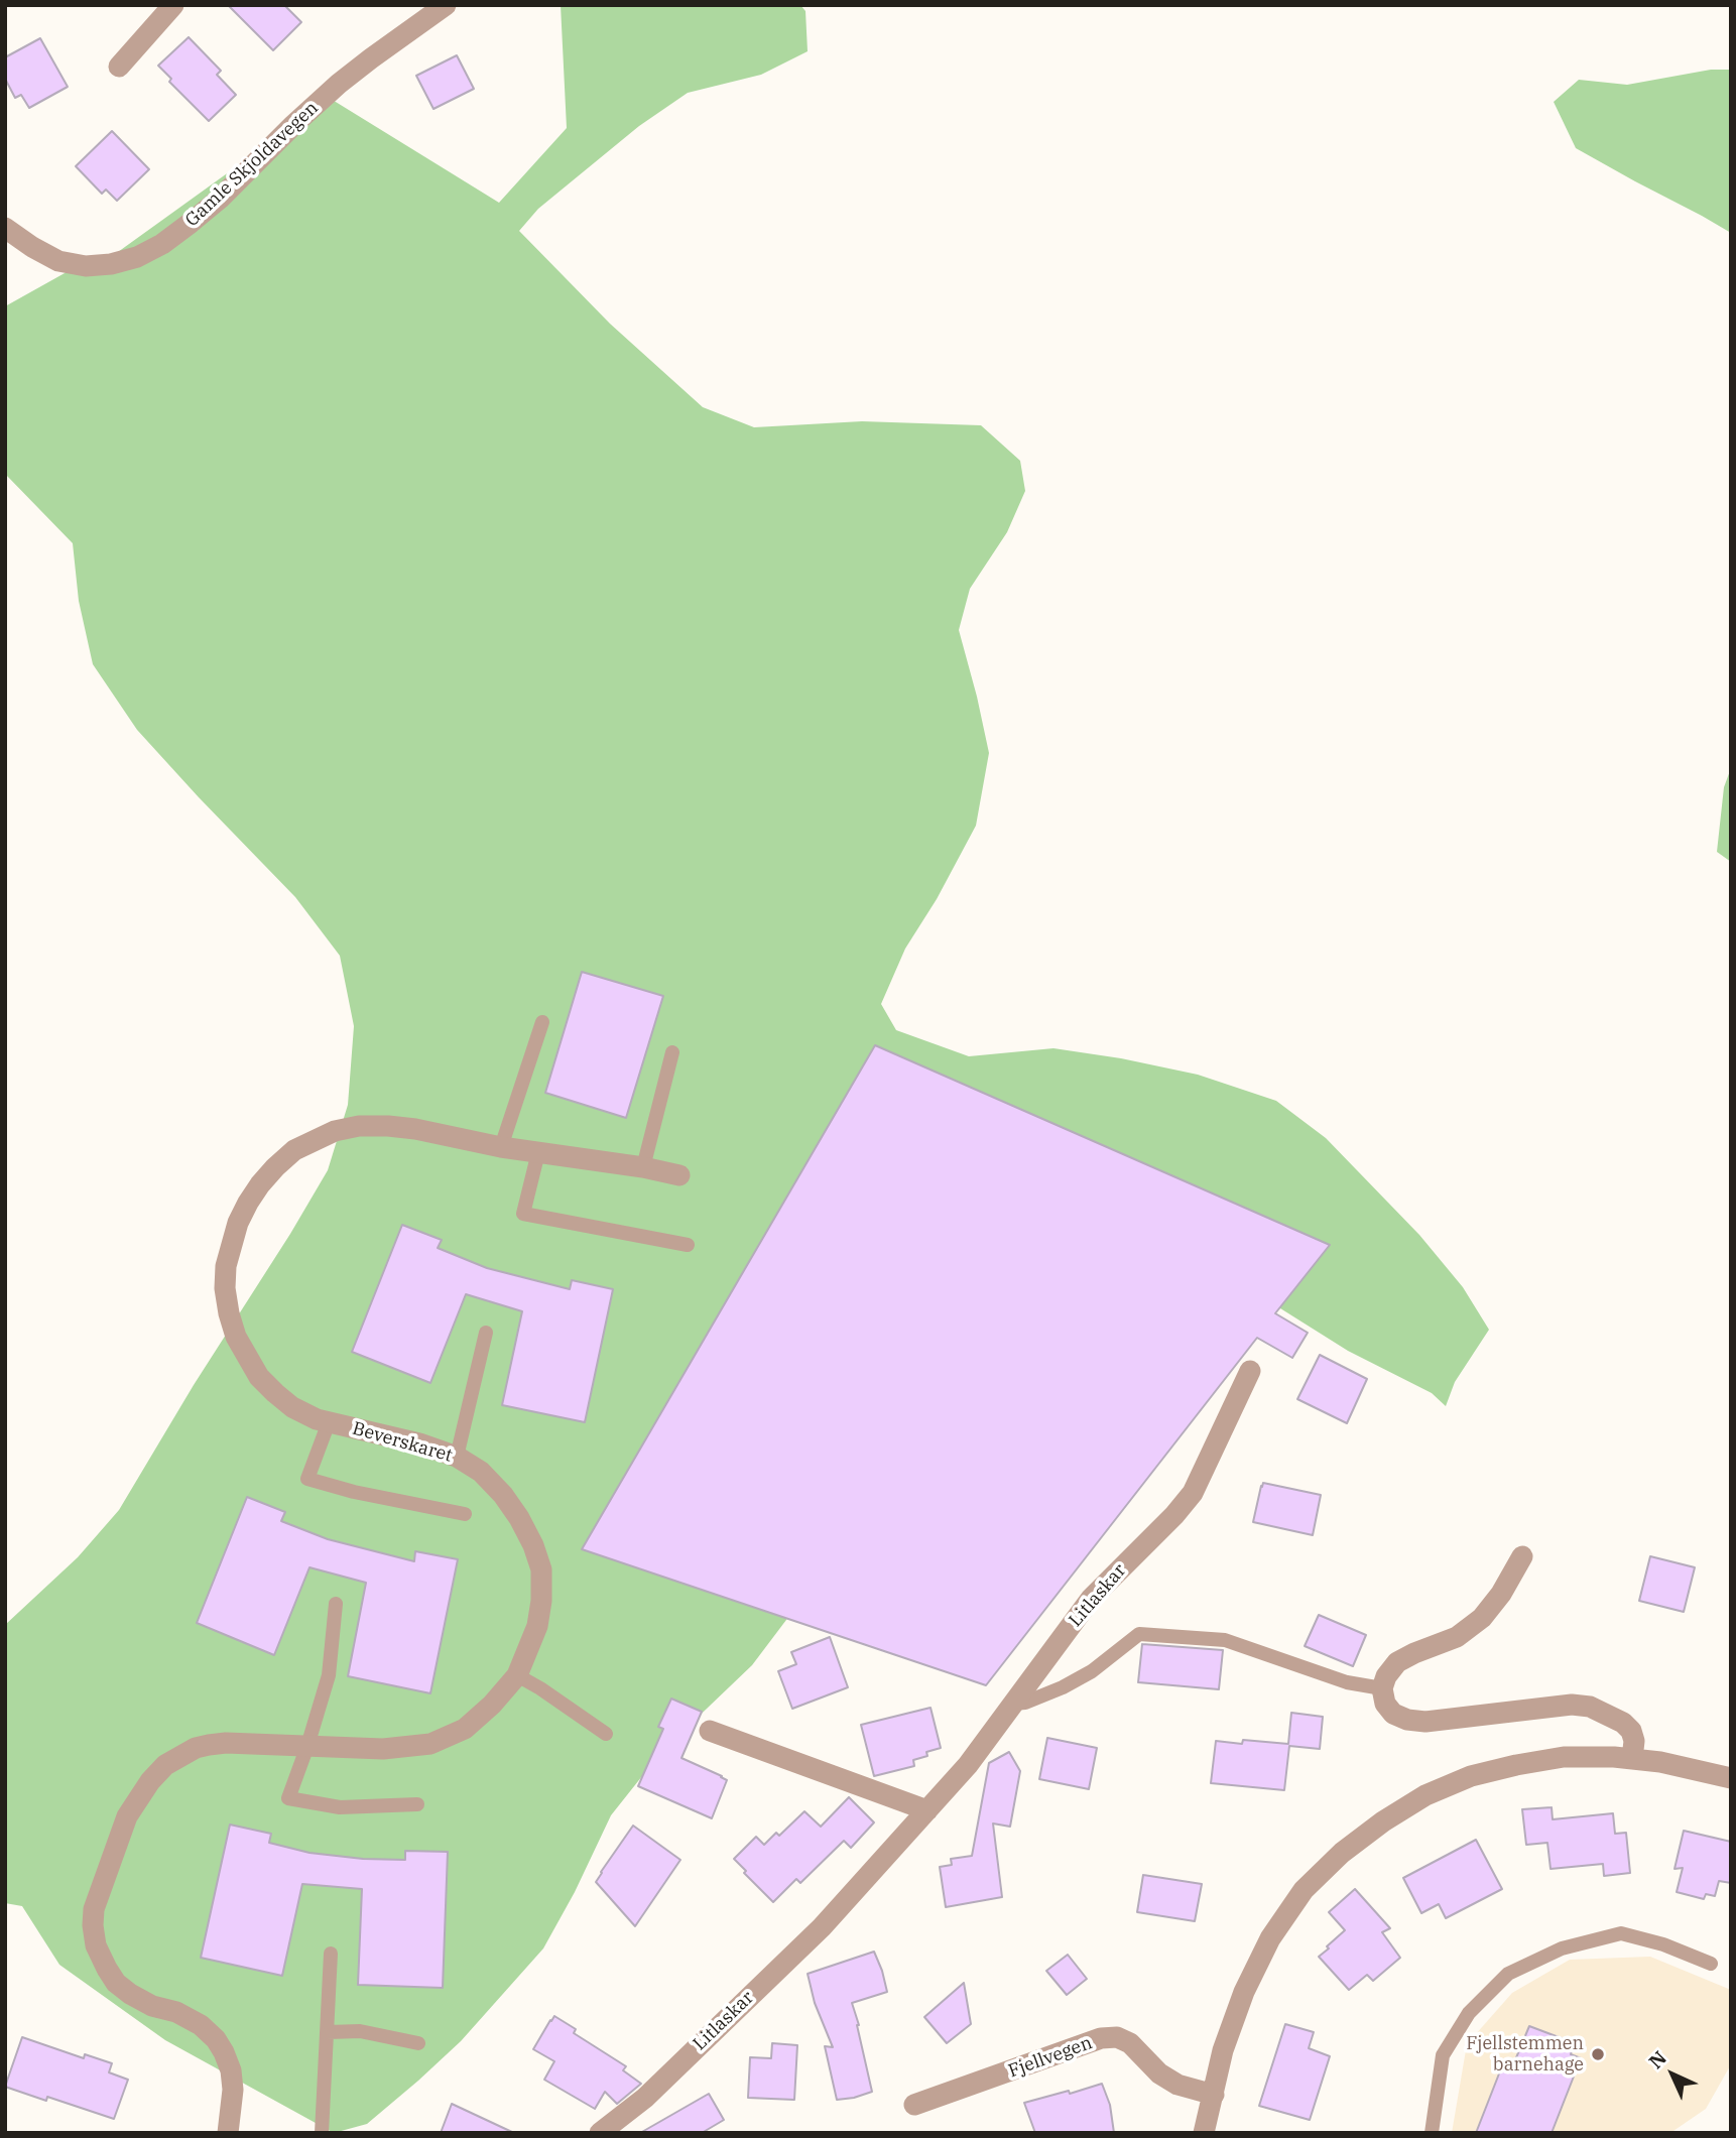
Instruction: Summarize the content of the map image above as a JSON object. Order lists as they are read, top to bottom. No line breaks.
{"streets":{"street":["Gamle Skjoldavegen","Beverskaret","Litlaskar","Fjellvegen"]},"places":["Fjellstemmen barnehage"],"north":"top left"}
